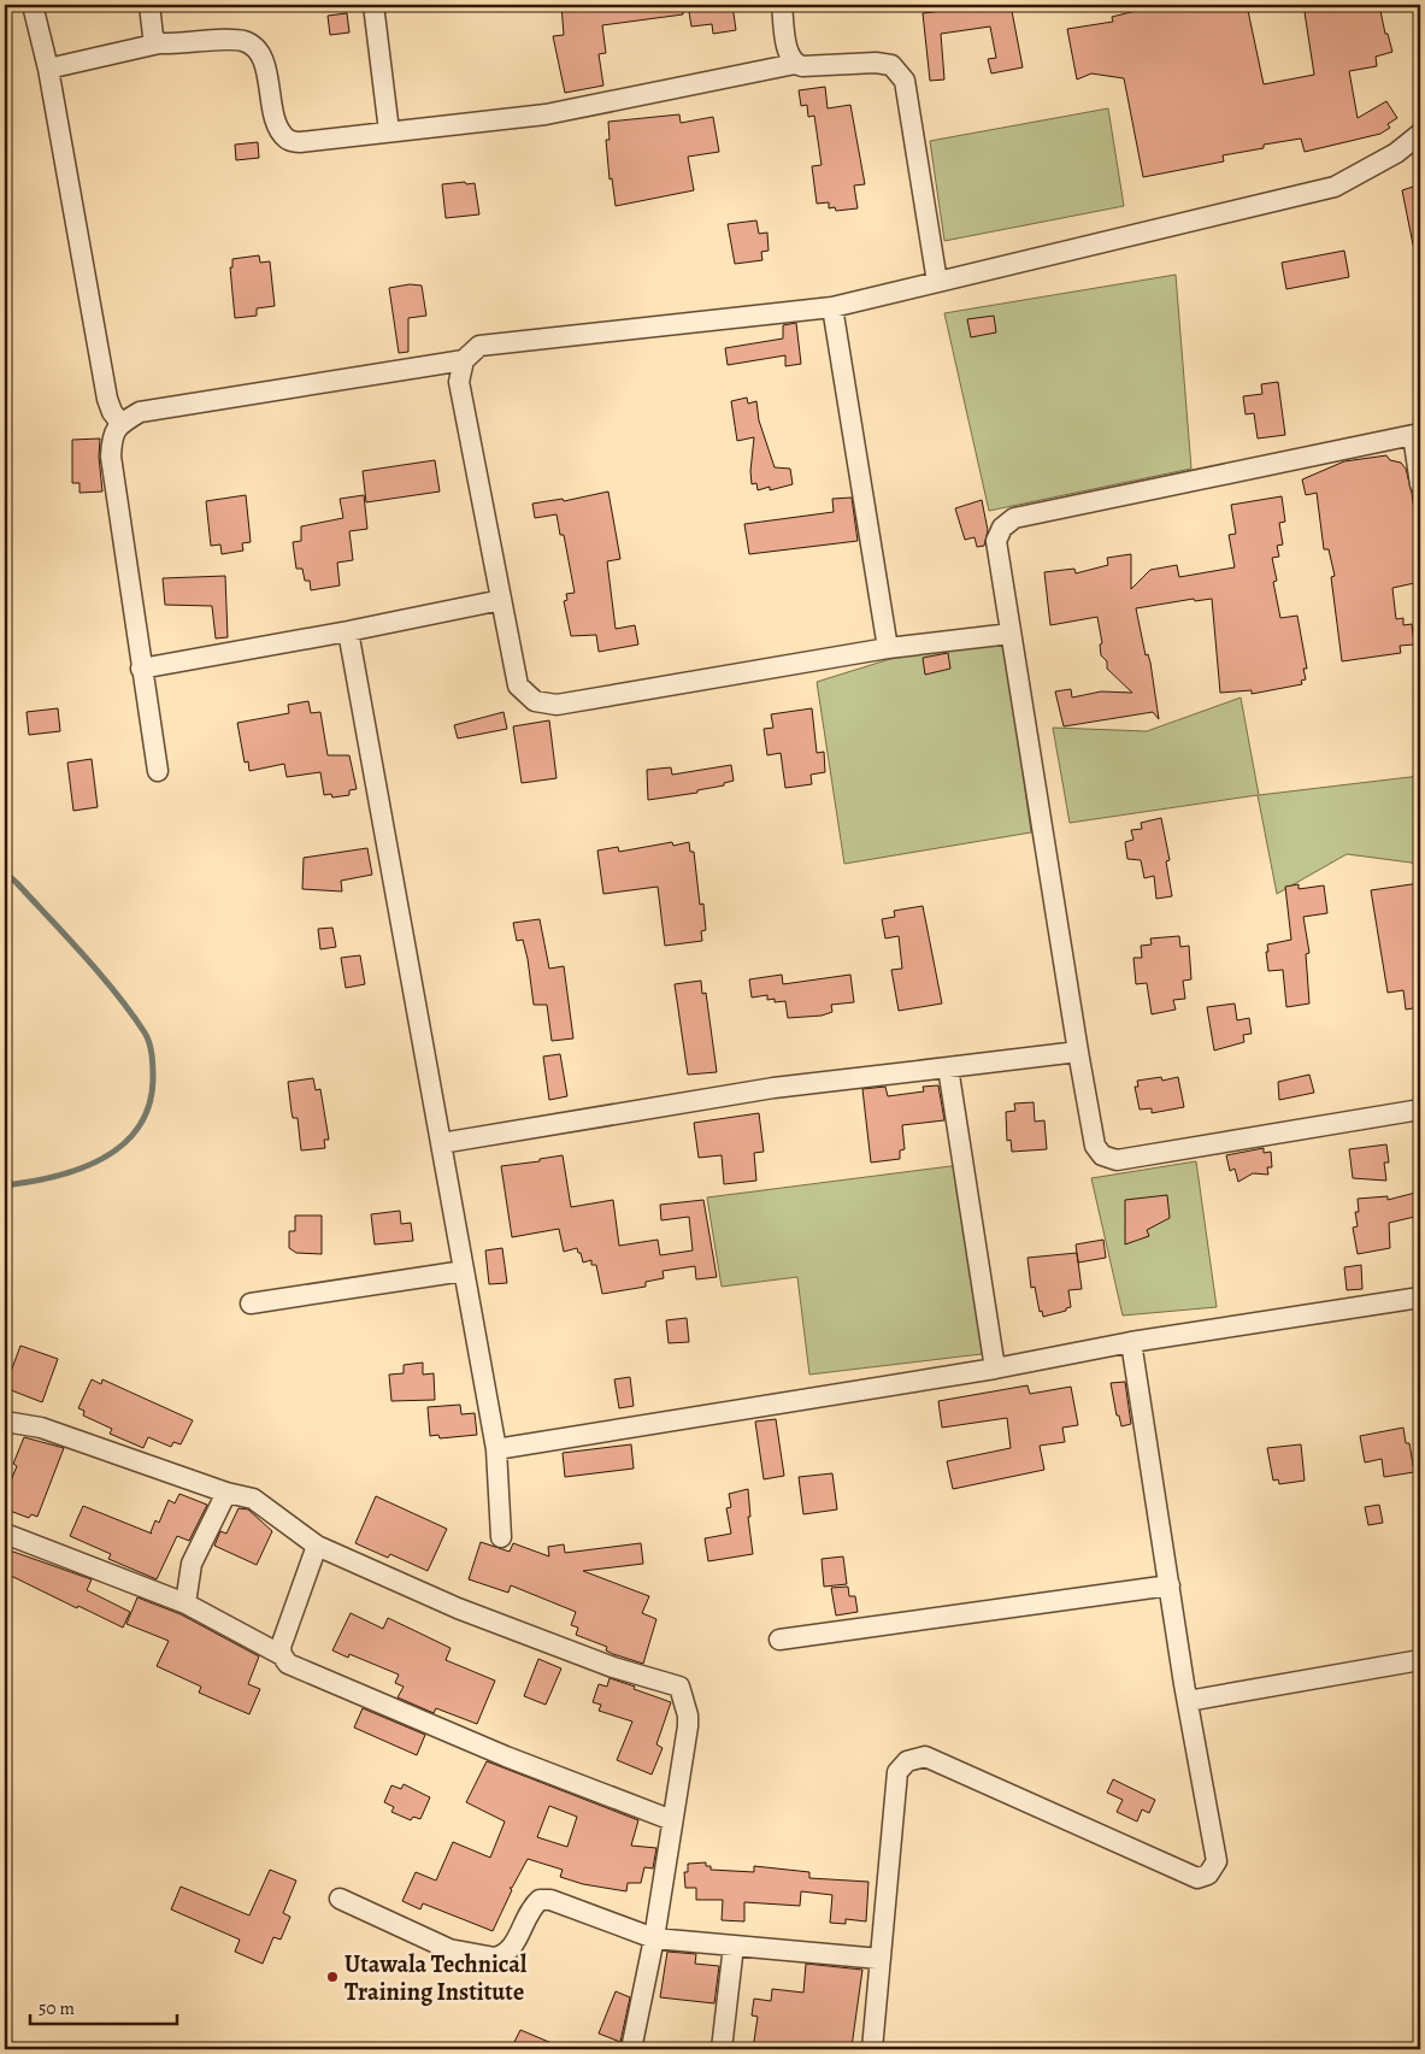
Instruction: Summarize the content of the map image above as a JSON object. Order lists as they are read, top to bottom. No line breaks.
{"places":["Utawala Technical Training Institute"],"scale_bar":"50 m"}
